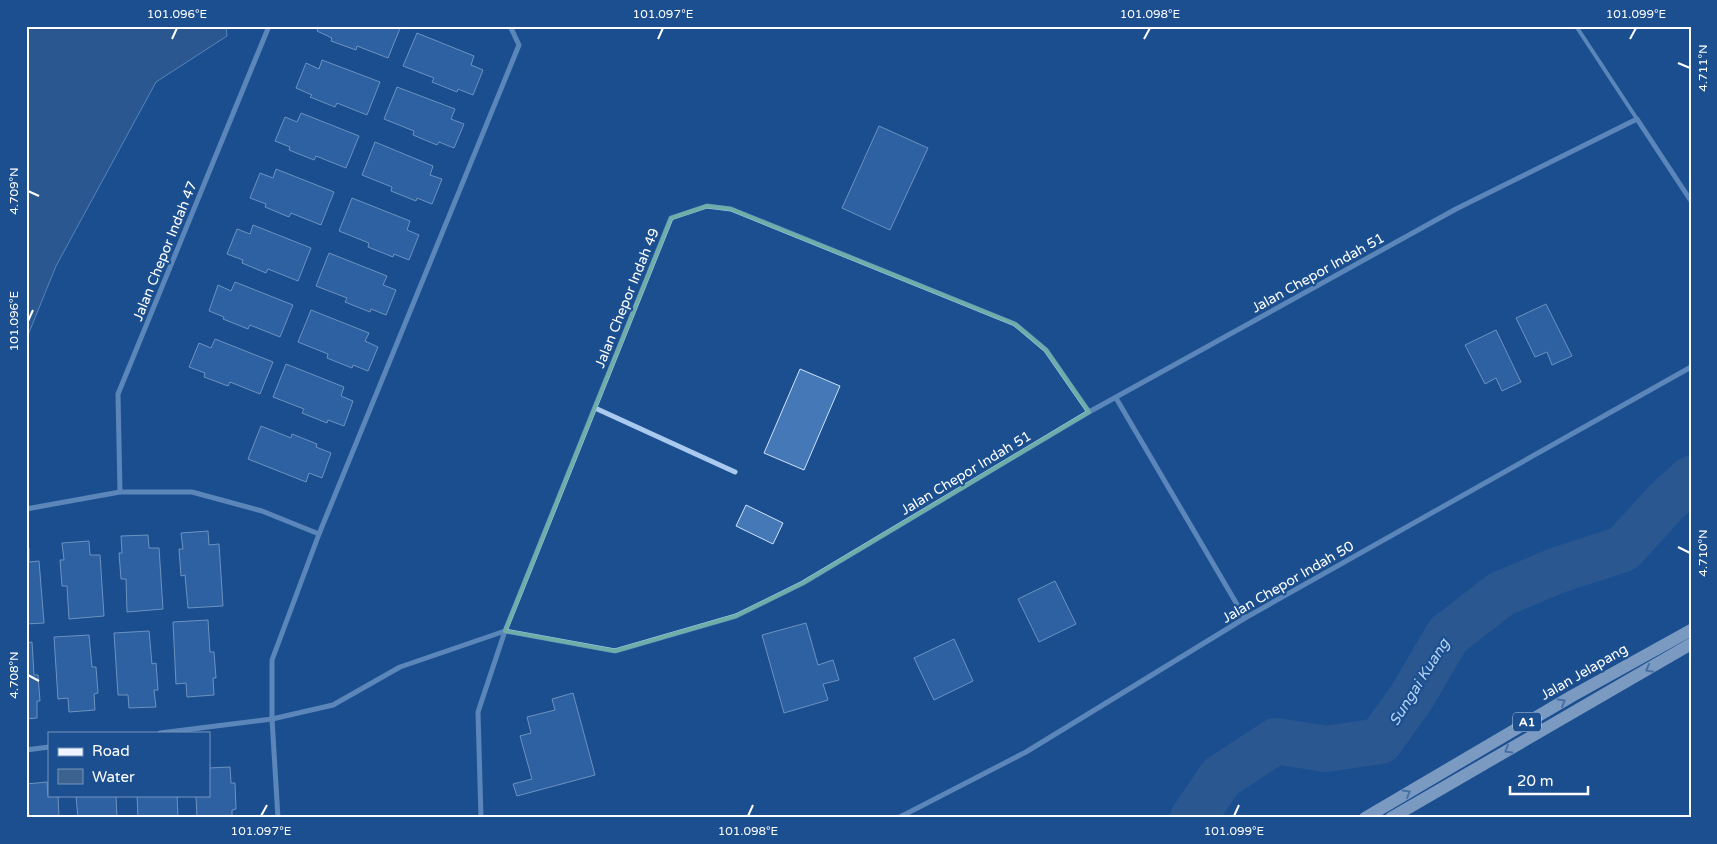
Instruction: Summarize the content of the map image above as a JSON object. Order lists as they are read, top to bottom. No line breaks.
{"streets":{"main road":["Jalan Jelapang","A1"],"street":["Jalan Chepor Indah 47","Jalan Chepor Indah 51","Jalan Chepor Indah 49","Jalan Chepor Indah 50"]},"crossings":[["Jalan Chepor Indah 51","Jalan Chepor Indah 49"]],"water":["Sungai Kuang"],"legend":["Road","Water"],"scale_bar":"20 m","coordinates":["101.096°E","101.097°E","101.098°E","101.099°E","4.711°N","4.709°N","4.710°N","4.708°N"]}
